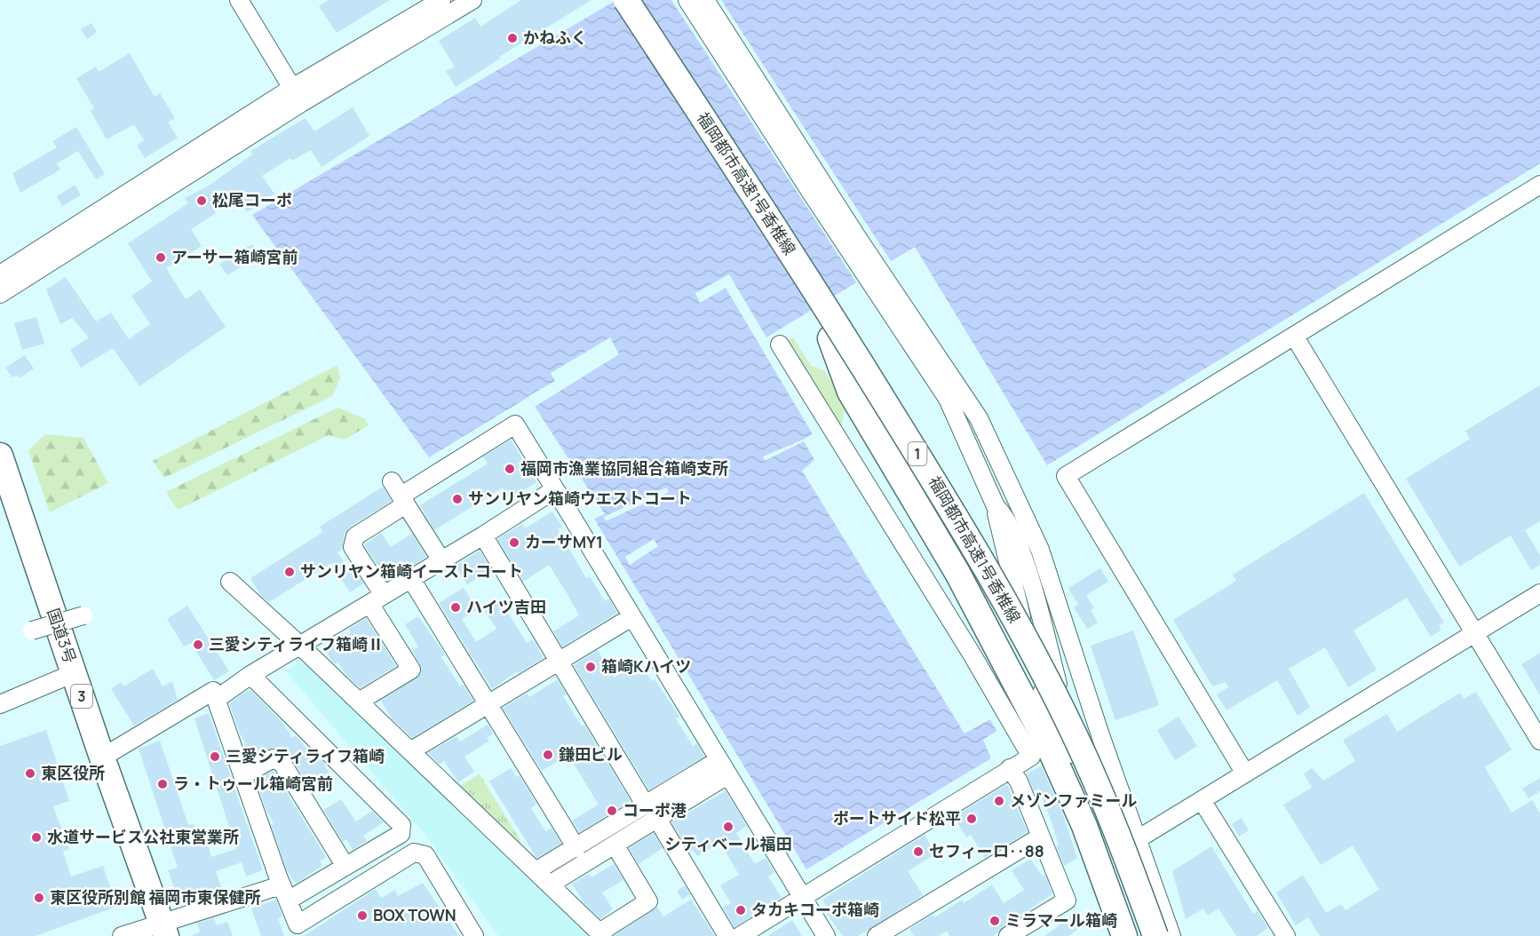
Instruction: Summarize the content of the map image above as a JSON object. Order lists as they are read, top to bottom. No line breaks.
{"streets":{"highway":["福岡都市高速1号香椎線","1","国道3号","3"]},"places":["かねふく","松尾コーポ","アーサー箱崎宮前","福岡市漁業協同組合箱崎支所","サンリヤン箱崎ウエストコート","カーサMY1","サンリヤン箱崎イーストコート","ハイツ吉田","三愛シティライフ箱崎Ⅱ","箱崎Kハイツ","鎌田ビル","三愛シティライフ箱崎","東区役所","ラ・トゥール箱崎宮前","メゾンファミール","コーポ港","ポートサイド松平","シティベール福田","水道サービス公社東営業所","セフィーロ‥88","東区役所別館 福岡市東保健所","タカキコーポ箱崎","BOX TOWN","ミラマール箱崎"]}
